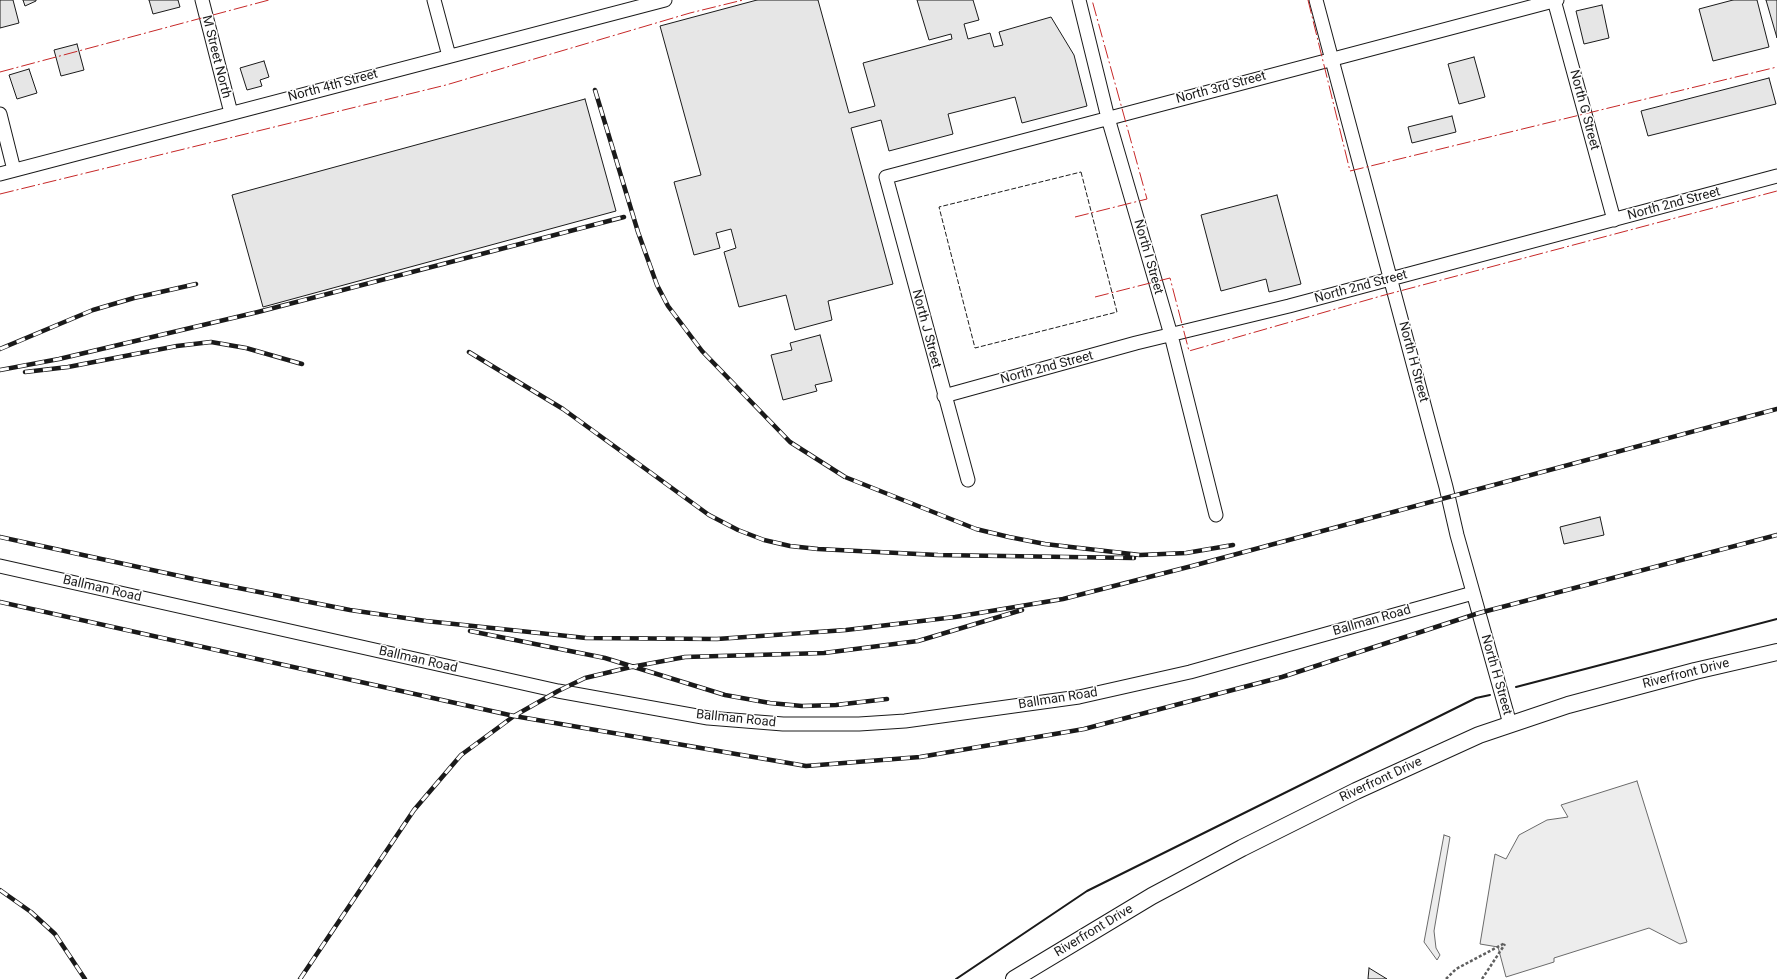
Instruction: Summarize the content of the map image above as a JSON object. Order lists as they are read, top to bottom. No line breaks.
{"streets":{"street":["M Street North","North 4th Street","North 3rd Street","North G Street","North 2nd Street","North I Street","North J Street","North H Street","Ballman Road","Riverfront Drive"]},"crossings":[["M Street North","North 4th Street"],["North 3rd Street","North G Street"],["North 3rd Street","North I Street"],["North 3rd Street","North J Street"],["North 3rd Street","North H Street"],["North G Street","North 2nd Street"],["North 2nd Street","North I Street"],["North 2nd Street","North J Street"],["North 2nd Street","North H Street"],["North H Street","Ballman Road"],["North H Street","Riverfront Drive"]]}
